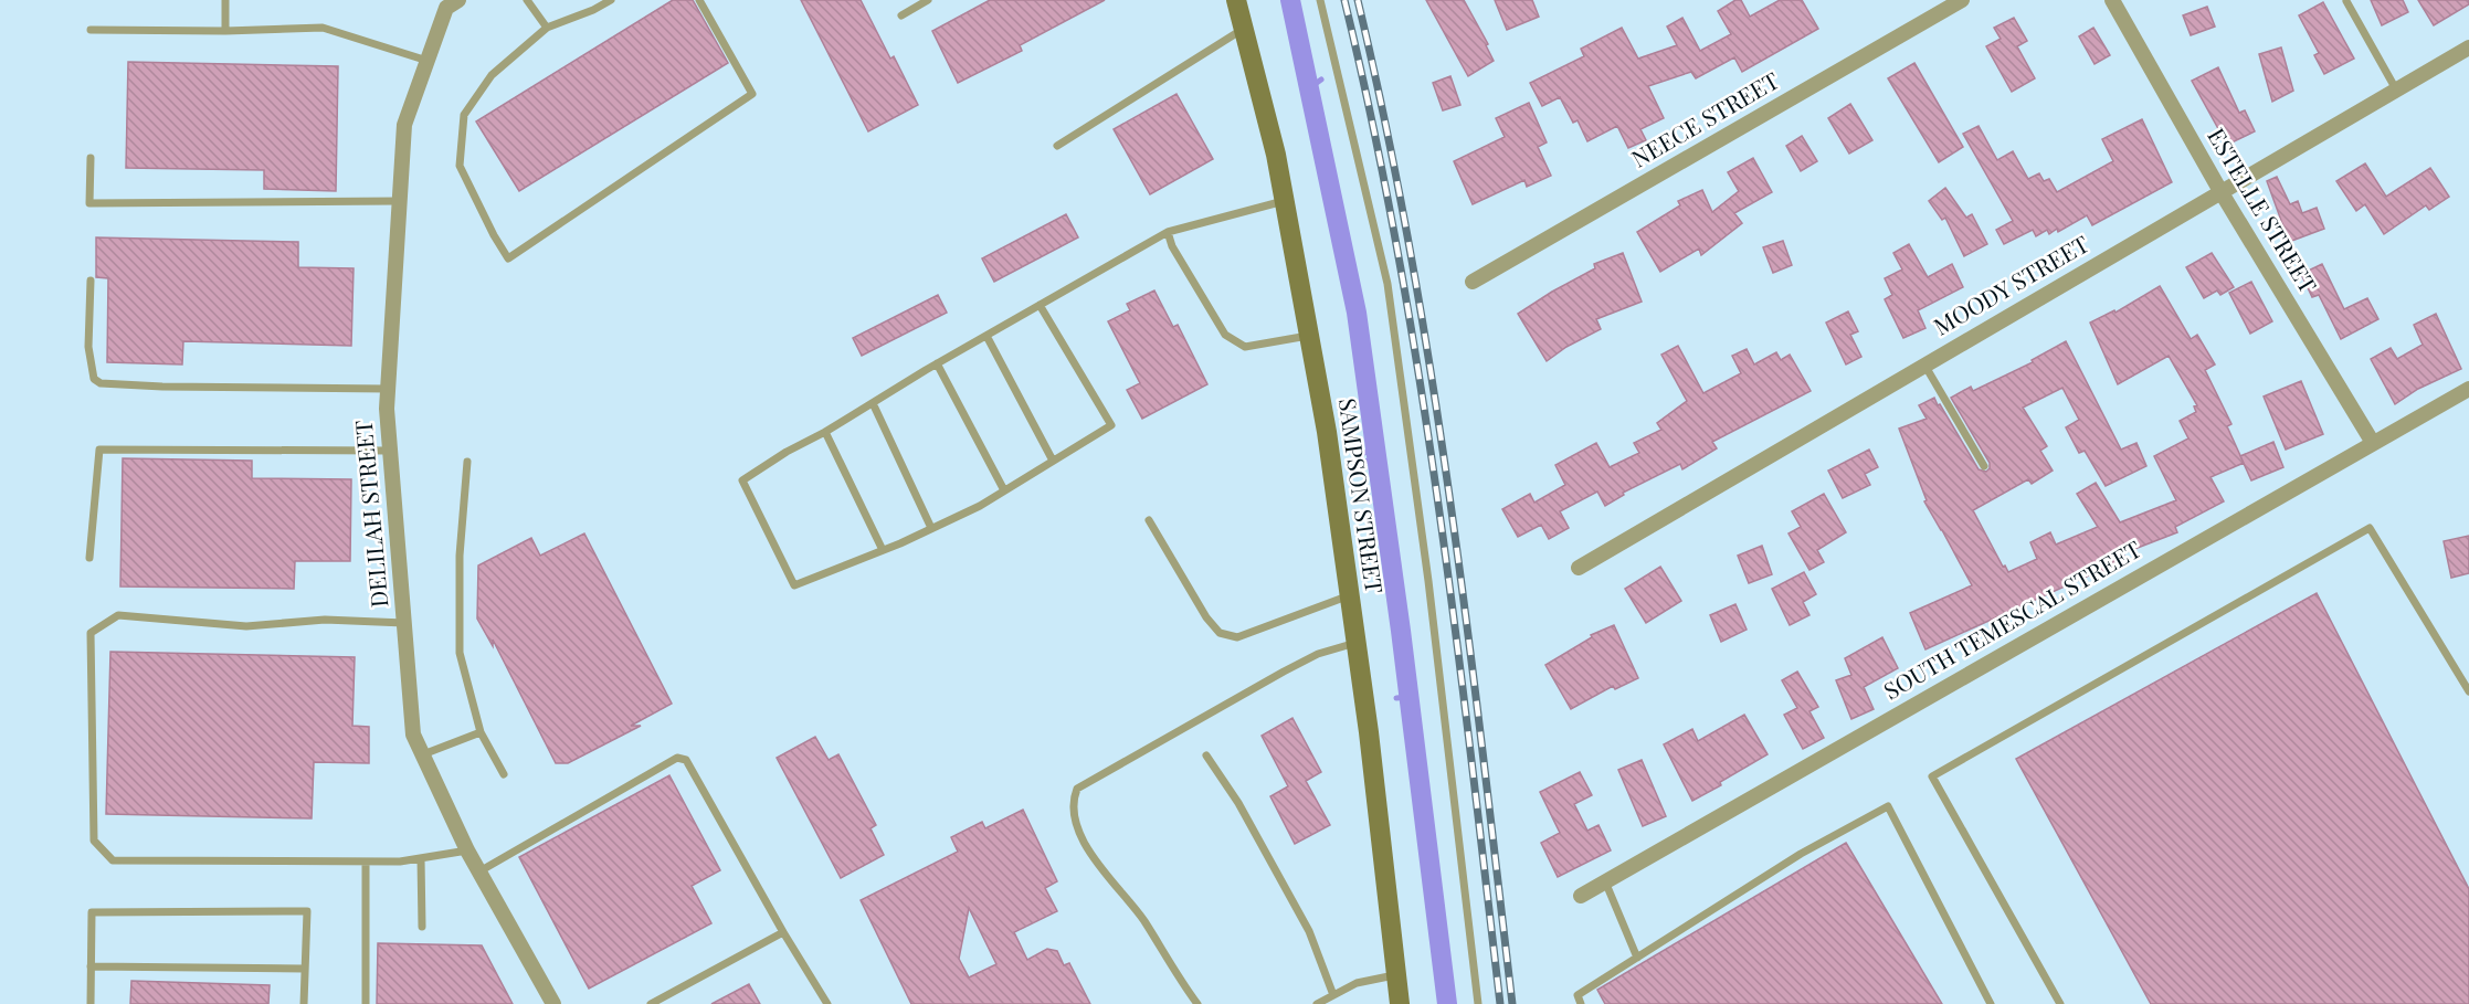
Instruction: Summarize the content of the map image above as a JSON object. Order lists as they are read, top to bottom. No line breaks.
{"streets":{"street":["NEECE STREET","ESTELLE STREET","MOODY STREET","SAMPSON STREET","DELILAH STREET","SOUTH TEMESCAL STREET"]},"crossings":[["ESTELLE STREET","MOODY STREET"],["ESTELLE STREET","SOUTH TEMESCAL STREET"]]}
